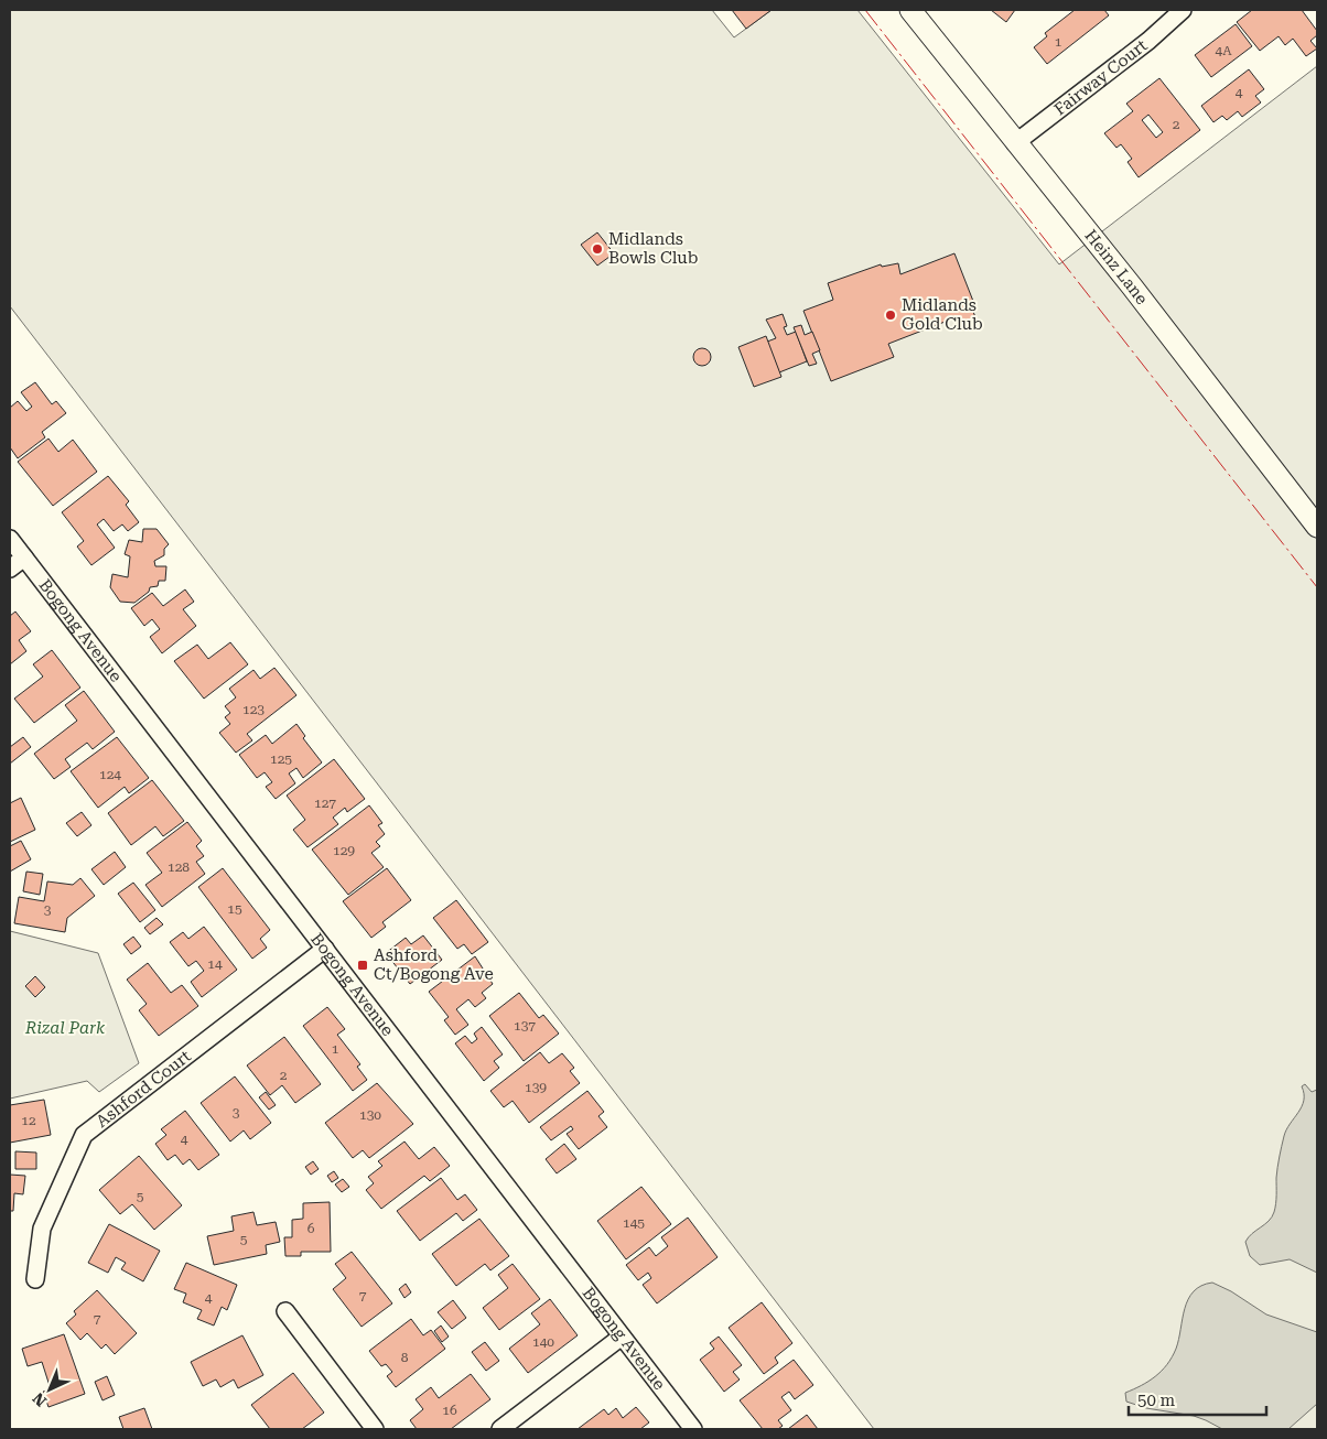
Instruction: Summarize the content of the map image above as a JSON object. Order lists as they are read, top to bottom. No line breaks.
{"streets":{"street":["Fairway Court","Heinz Lane","Bogong Avenue","Ashford Court"]},"crossings":[["Fairway Court","Heinz Lane"],["Bogong Avenue","Ashford Court"]],"parks":["Rizal Park"],"places":{"other":["Midlands Bowls Club","Midlands Gold Club"],"transit":["Ashford Ct/Bogong Ave"]},"house_numbers":["1","4A","4","2","123","125","124","127","129","128","15","3","14","137","1","2","139","3","130","12","4","5","145","6","5","7","4","7","140","8","16"],"scale_bar":"50 m","north":"bottom left"}
